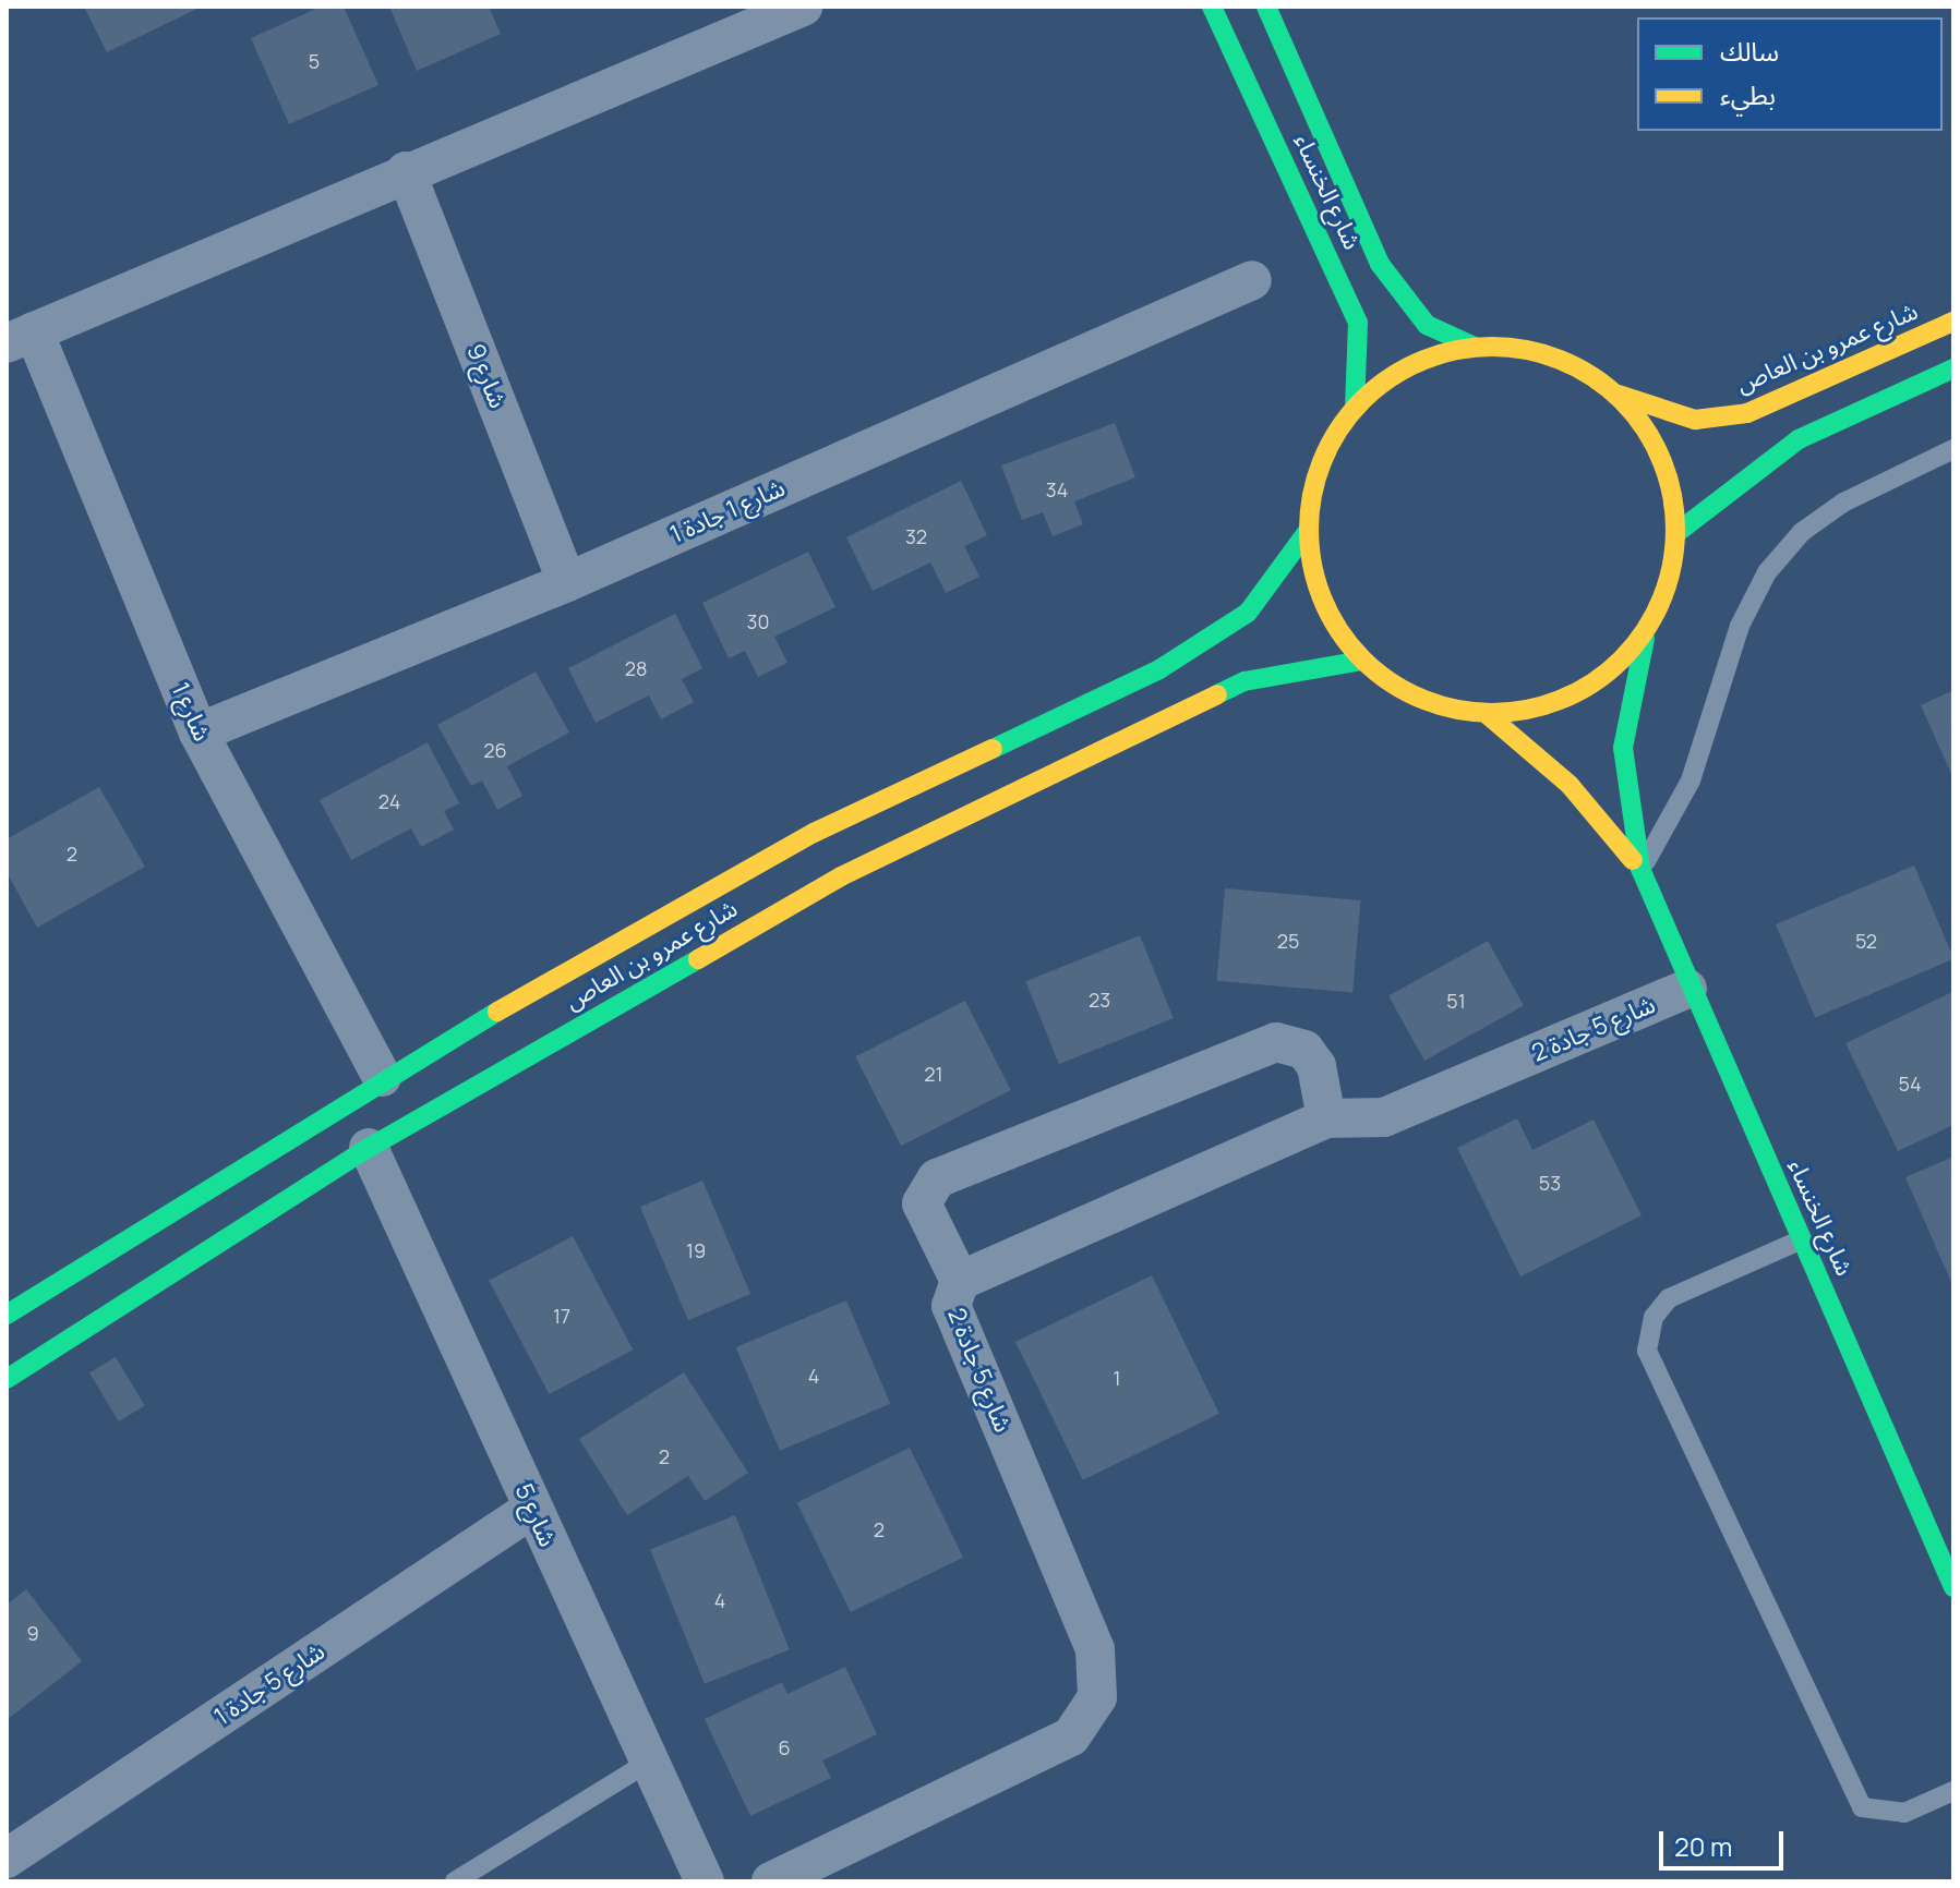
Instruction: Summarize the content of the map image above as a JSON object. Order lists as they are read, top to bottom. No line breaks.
{"streets":{"main road":["شارع الخنساء","شارع عمرو بن العاص"],"street":["شارع 9","شارع 1 جادة 1","شارع 1","شارع 5 جادة 2","شارع 5","شارع 5 جادة 1"]},"crossings":[["شارع الخنساء","شارع 5 جادة 2"],["شارع عمرو بن العاص","شارع 1"],["شارع عمرو بن العاص","شارع 5"],["شارع 9","شارع 1 جادة 1"],["شارع 1 جادة 1","شارع 1"],["شارع 5","شارع 5 جادة 1"]],"house_numbers":["5","34","32","30","28","26","24","2","25","52","23","51","21","54","53","19","17","4","1","2","2","4","9","6"],"legend":["سالك","بطيء"],"scale_bar":"20 m"}
